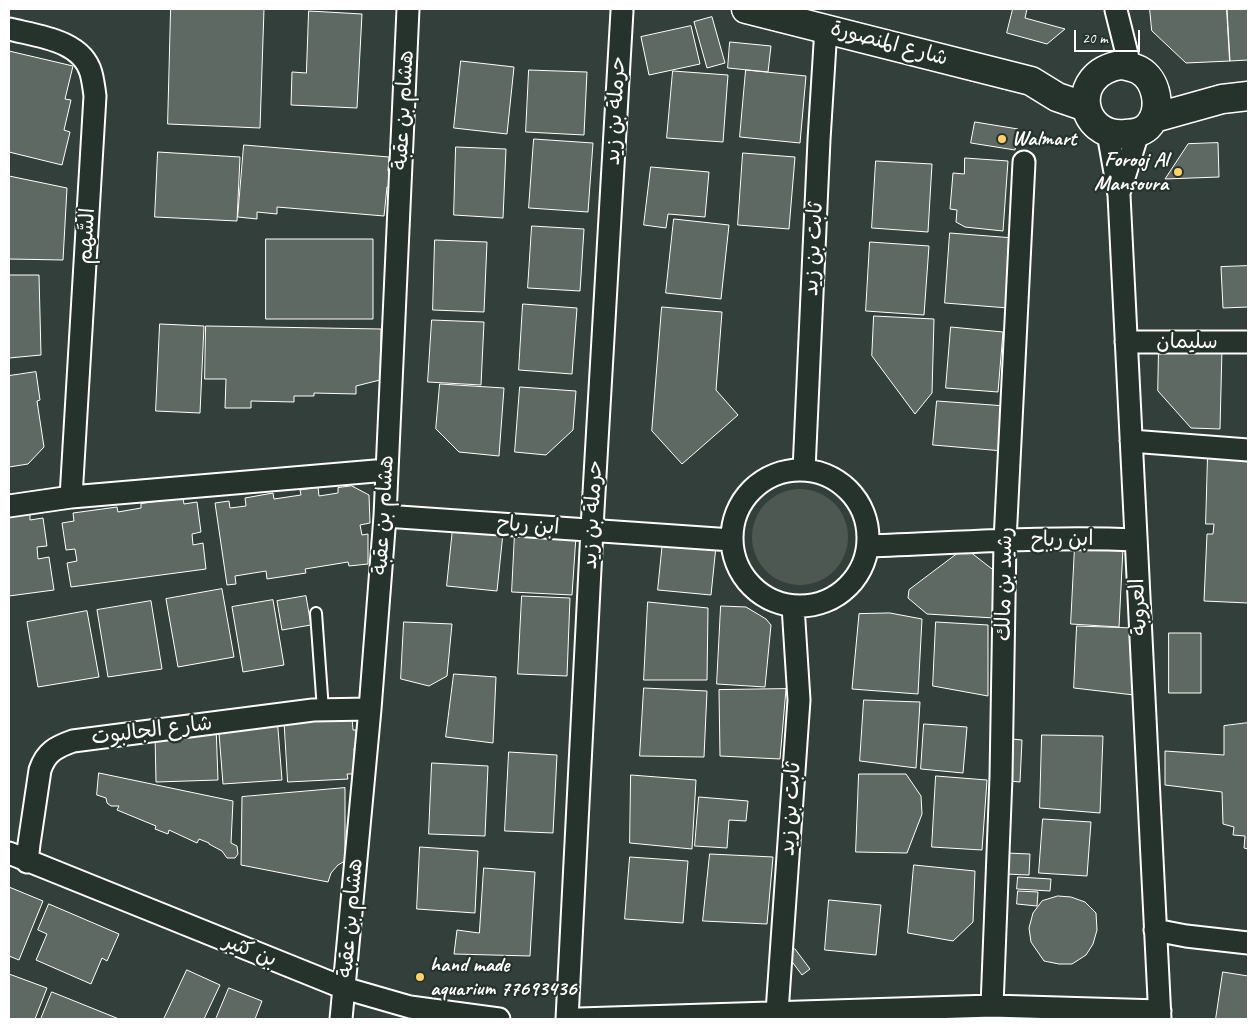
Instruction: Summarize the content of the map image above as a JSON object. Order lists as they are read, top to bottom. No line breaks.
{"streets":{"main road":["شارع المنصورة"],"street":["هشام بن عقبة","حرملة بن زيد","السَّهم","ثابت بن زيد","سليمان","ابن رباح","رشيد بن مالك","العروبة","شارع الجالبوت","بن كثير"]},"crossings":[["شارع المنصورة","ثابت بن زيد"],["شارع المنصورة","العروبة"],["هشام بن عقبة","ابن رباح"],["هشام بن عقبة","شارع الجالبوت"],["هشام بن عقبة","بن كثير"],["حرملة بن زيد","ابن رباح"],["ثابت بن زيد","ابن رباح"],["سليمان","العروبة"],["ابن رباح","رشيد بن مالك"],["ابن رباح","العروبة"],["شارع الجالبوت","بن كثير"]],"places":["Walmart","Forooj Al Mansoura","hand made aquarium 77693436"],"scale_bar":"20 m"}
